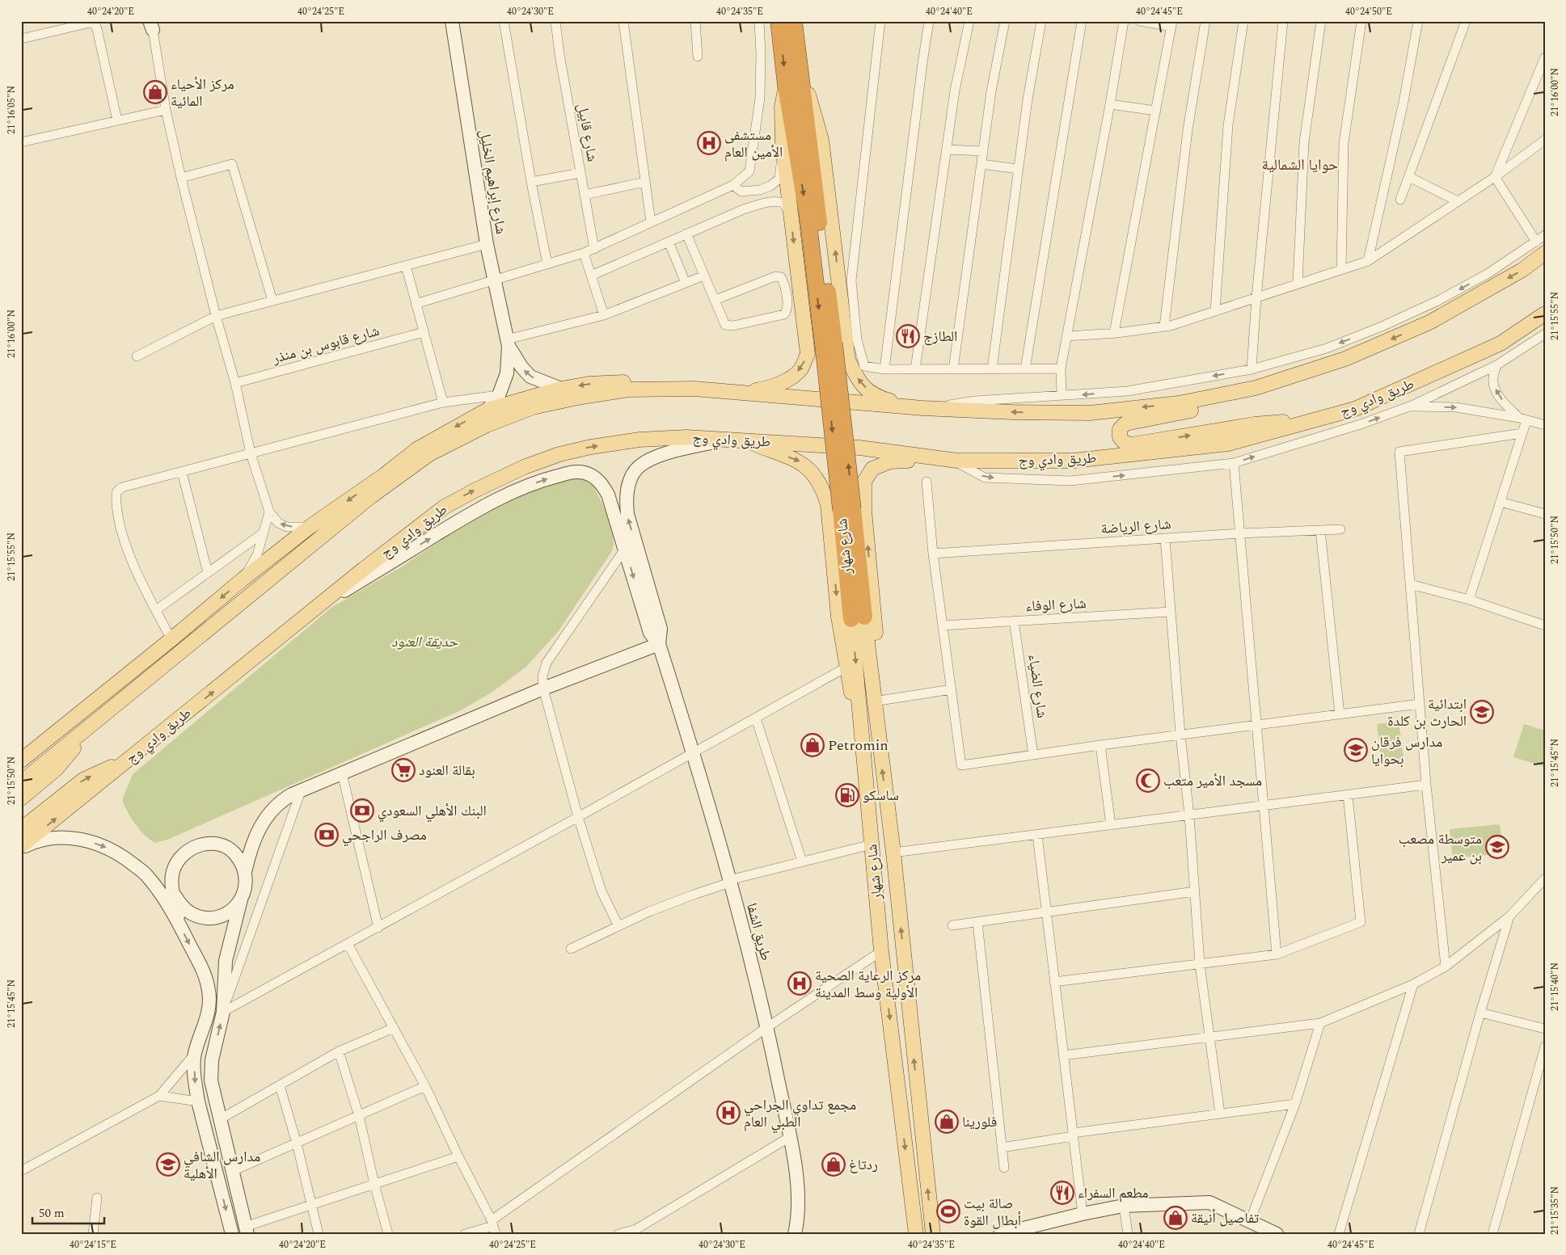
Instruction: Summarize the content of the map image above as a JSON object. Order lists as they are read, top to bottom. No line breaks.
{"streets":{"main road":["طريق وادي وج","شارع شهار"],"street":["شارع قابيل","شارع إبراهيم الخليل","شارع قابوس بن منذر","شارع الرياضة","شارع الوفاء","شارع الضياء","طريق الشفا"]},"crossings":[["شارع الوفاء","شارع الضياء"]],"districts":["حوايا الشمالية"],"parks":["حديقة العنود"],"places":{"shop":["مركز الأحياء المائية","Petromin","فلورينا","ردتاغ","تفاصيل أنيقة"],"hospital":["مستشفى الأمين العام","مركز الرعاية الصحية الأولية وسط المدينة","مجمع تداوي الجراحي الطبي العام"],"restaurant":["الطازج","مطعم السفراء"],"school or university":["ابتدائية الحارث بن كلدة","مدارس فرقان بحوايا","متوسطة مصعب بن عمير","مدارس الشافي الأهلية"],"supermarket":["بقالة العنود"],"mosque":["مسجد الأمير متعب"],"fuel station":["ساسكو"],"bank":["البنك الأهلي السعودي","مصرف الراجحي"],"sports":["صالة بيت أبطال القوة"]},"scale_bar":"50 m","coordinates":["40°24'20\"E","40°24'25\"E","40°24'30\"E","40°24'35\"E","40°24'40\"E","40°24'45\"E","40°24'50\"E","21°16'00\"N","21°16'05\"N","21°15'55\"N","21°15'50\"N","21°15'45\"N","21°15'40\"N","21°15'35\"N","40°24'15\"E"]}
